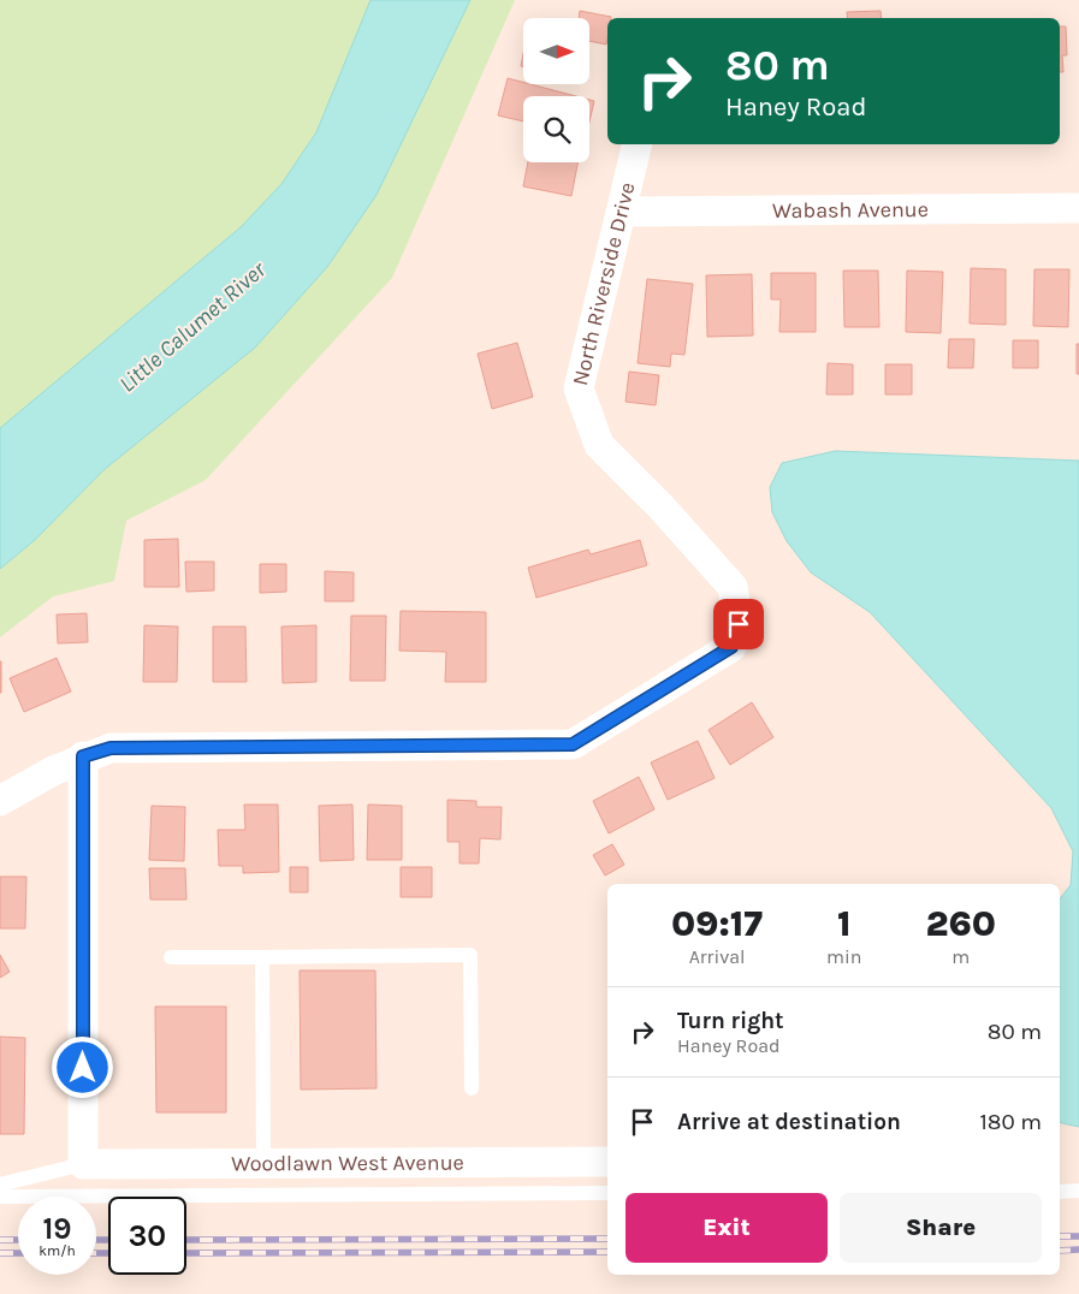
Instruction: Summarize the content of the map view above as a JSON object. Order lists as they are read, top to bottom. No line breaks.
{"streets":{"street":["Wabash Avenue","North Riverside Drive","Woodlawn West Avenue"]},"crossings":[["Wabash Avenue","North Riverside Drive"]],"water":["Little Calumet River"],"north":"right","page":{"turn":["80 m","Haney Road"],"eta":["09:17","Arrival","1","min","260","m"],"list":[{"name":"Turn right","note":"Haney Road","value":"80 m"},{"name":"Arrive at destination","value":"180 m"}],"buttons":["Exit","Share"],"speed":"19 km/h","limit":"30"}}
